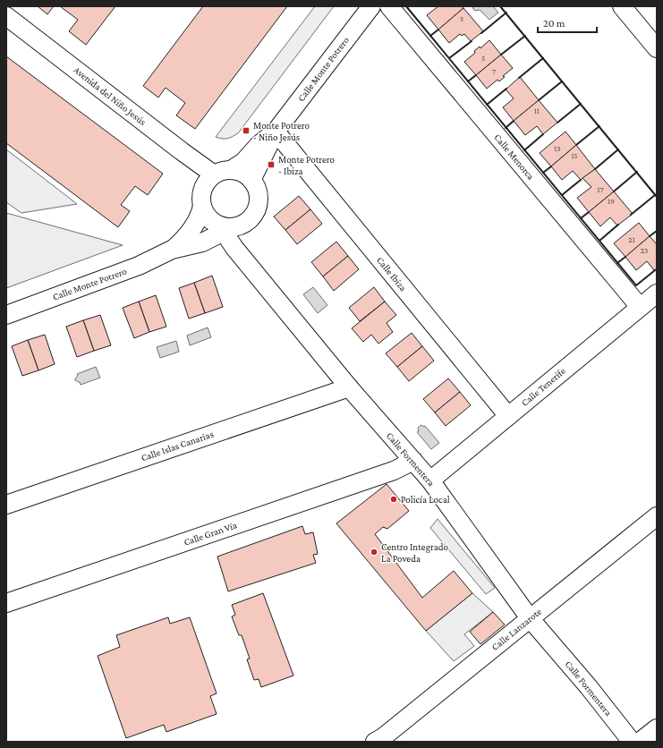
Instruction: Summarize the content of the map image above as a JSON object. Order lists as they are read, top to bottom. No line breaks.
{"streets":{"street":["Calle Monte Potrero","Avenida del Niño Jesús","Calle Menorca","Calle Ibiza","Calle Tenerife","Calle Islas Canarias","Calle Formentera","Calle Gran Vía","Calle Lanzarote"]},"crossings":[["Calle Monte Potrero","Avenida del Niño Jesús"],["Calle Monte Potrero","Calle Ibiza"],["Calle Monte Potrero","Calle Formentera"],["Avenida del Niño Jesús","Calle Formentera"],["Calle Menorca","Calle Tenerife"],["Calle Ibiza","Calle Tenerife"],["Calle Tenerife","Calle Formentera"],["Calle Islas Canarias","Calle Formentera"],["Calle Formentera","Calle Gran Vía"],["Calle Formentera","Calle Lanzarote"]],"places":{"transit":["Monte Potrero - Niño Jesús","Monte Potrero - Ibiza"],"other":["Policía Local","Centro Integrado La Poveda"]},"house_numbers":["3","5","7","11","13","15","17","19","21","23"],"scale_bar":"20 m"}
